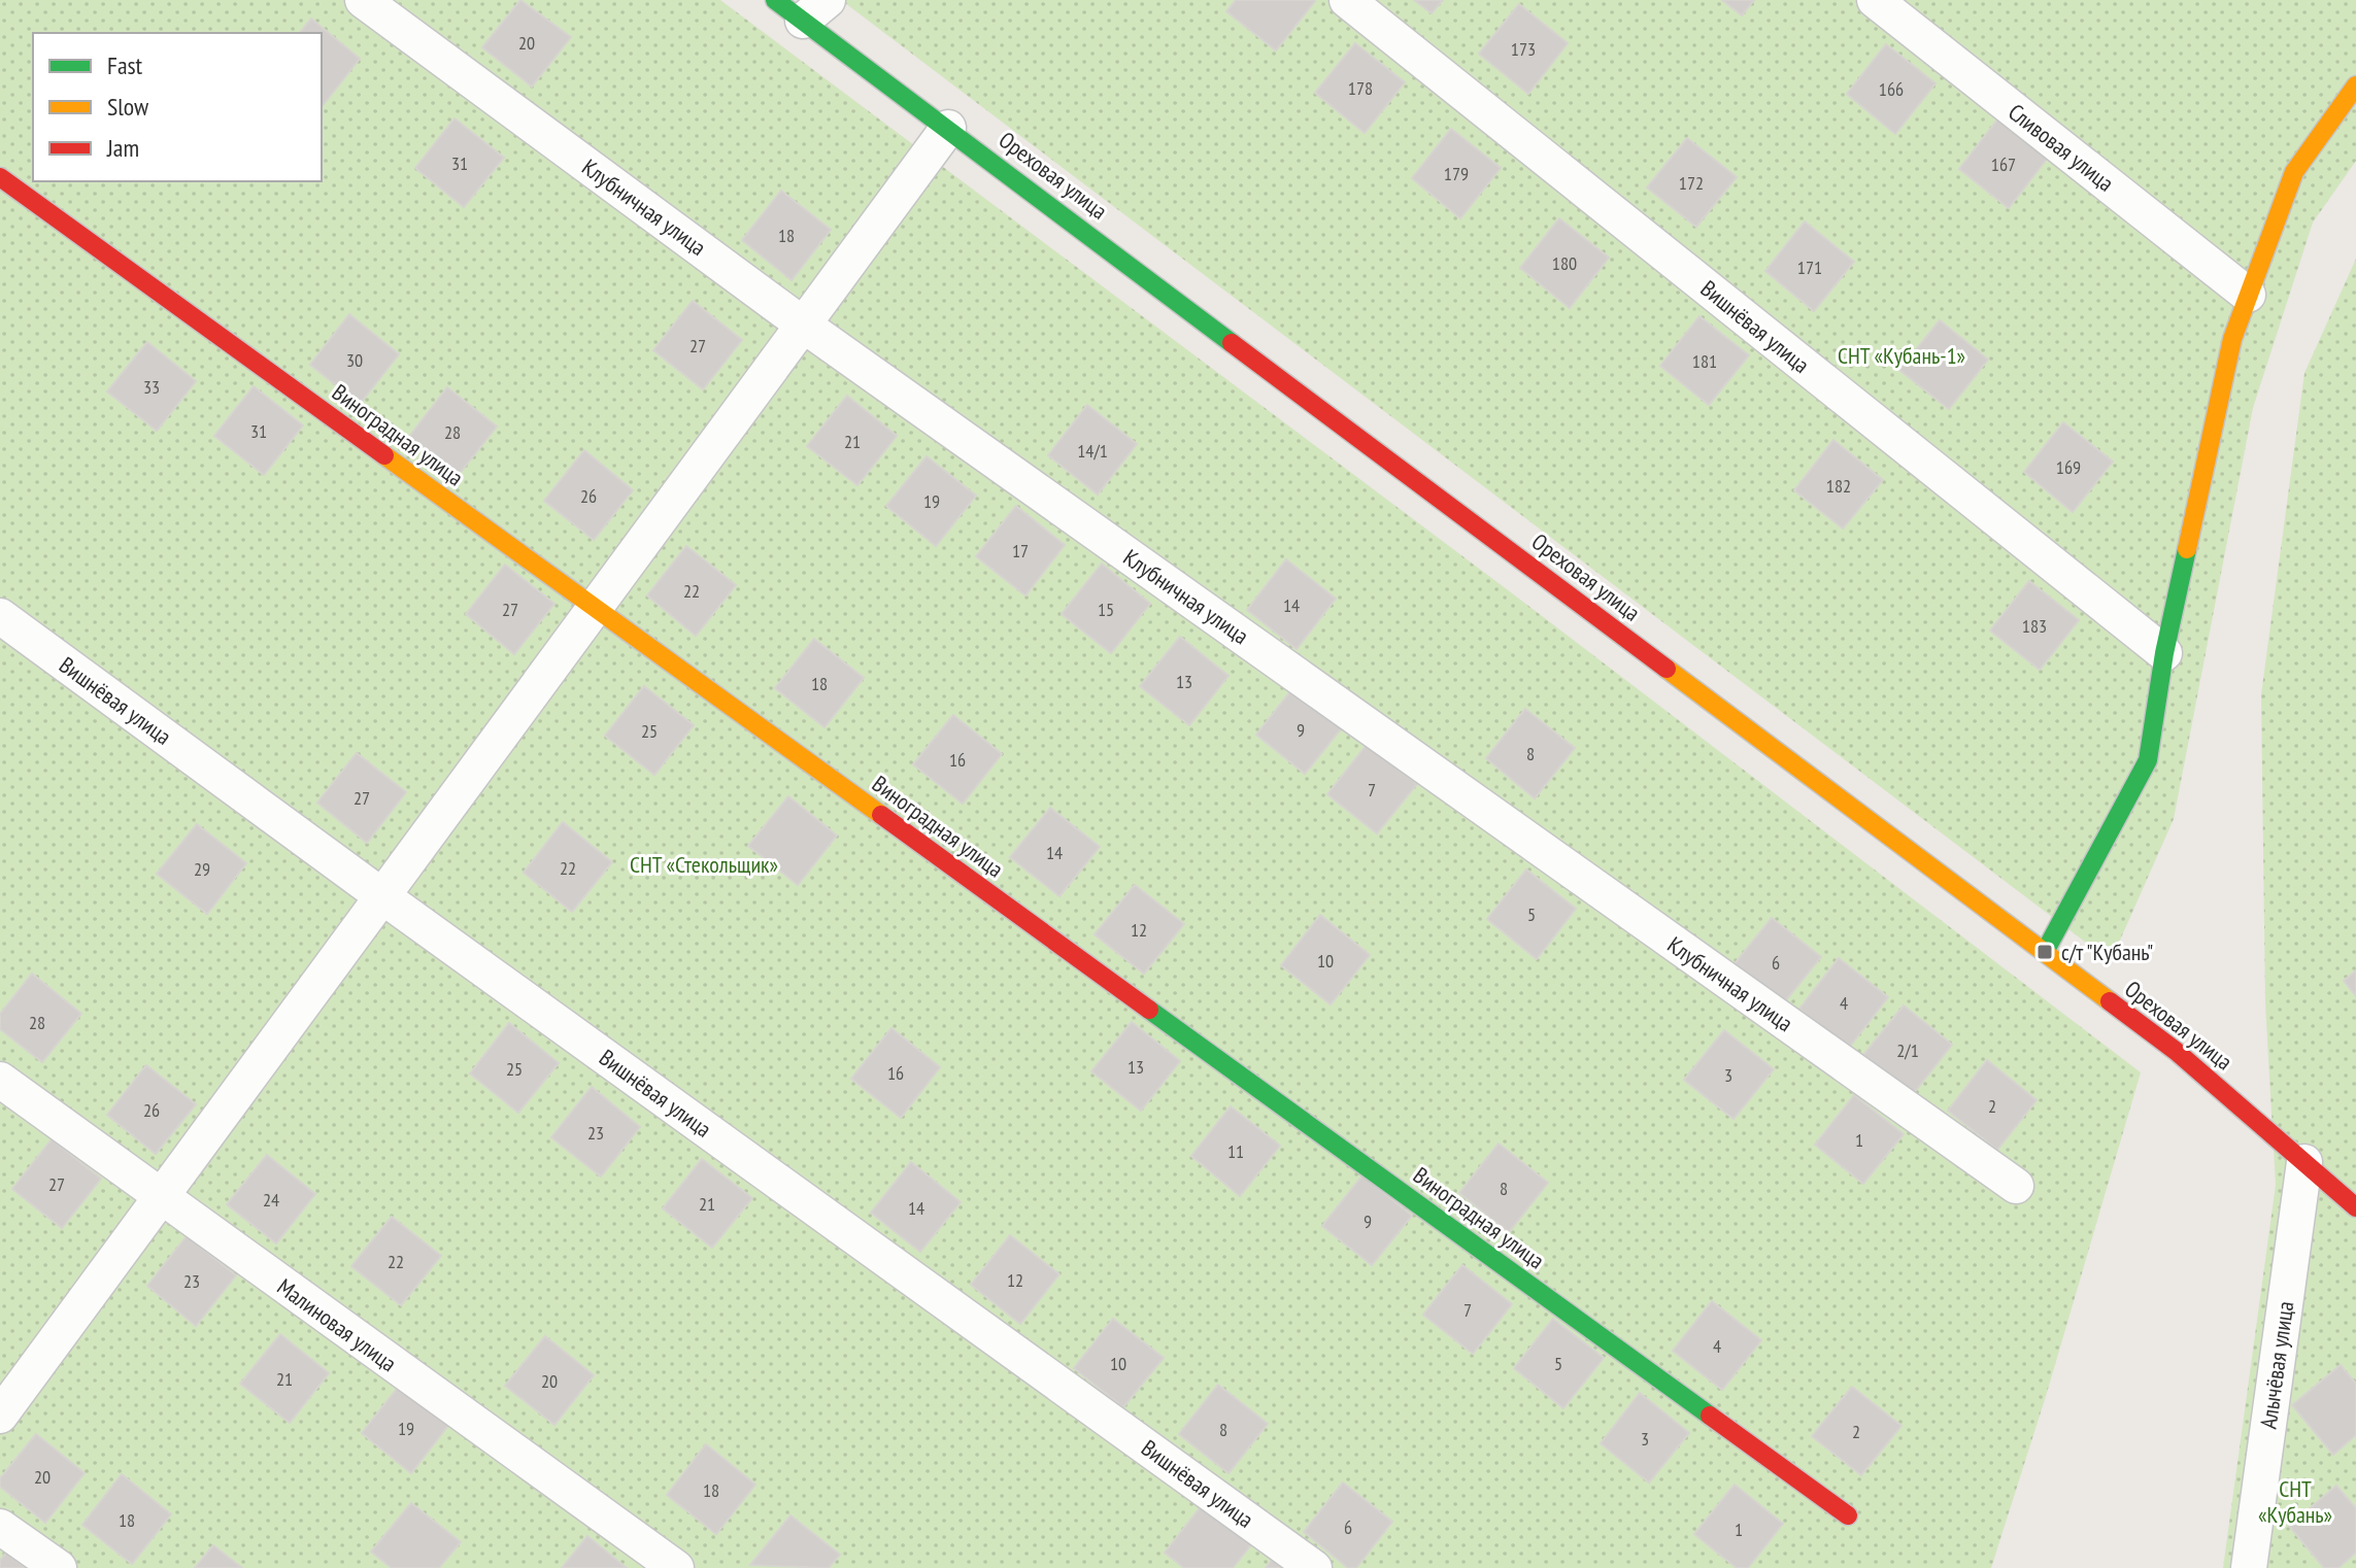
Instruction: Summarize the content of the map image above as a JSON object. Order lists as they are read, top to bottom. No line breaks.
{"streets":{"street":["Сливовая улица","Ореховая улица","Клубничная улица","Вишнёвая улица","Виноградная улица","Малиновая улица","Алычёвая улица"]},"crossings":[["Ореховая улица","Алычёвая улица"]],"parks":["СНТ «Кубань-1»","СНТ «Стекольщик»","СНТ «Кубань»"],"places":{"transit":["с/т \"Кубань\""]},"house_numbers":["20","173","178","166","31","167","179","172","18","180","171","27","30","181","33","31","28","21","14/1","169","182","26","19","17","22","14","27","15","183","13","18","9","25","8","16","7","27","14","22","29","5","12","10","6","4","28","2/1","13","25","16","3","2","26","23","1","11","27","8","24","21","14","9","22","12","23","7","4","10","5","21","20","19","8","2","3","20","18","18","6","1"],"legend":["Fast","Slow","Jam"]}
